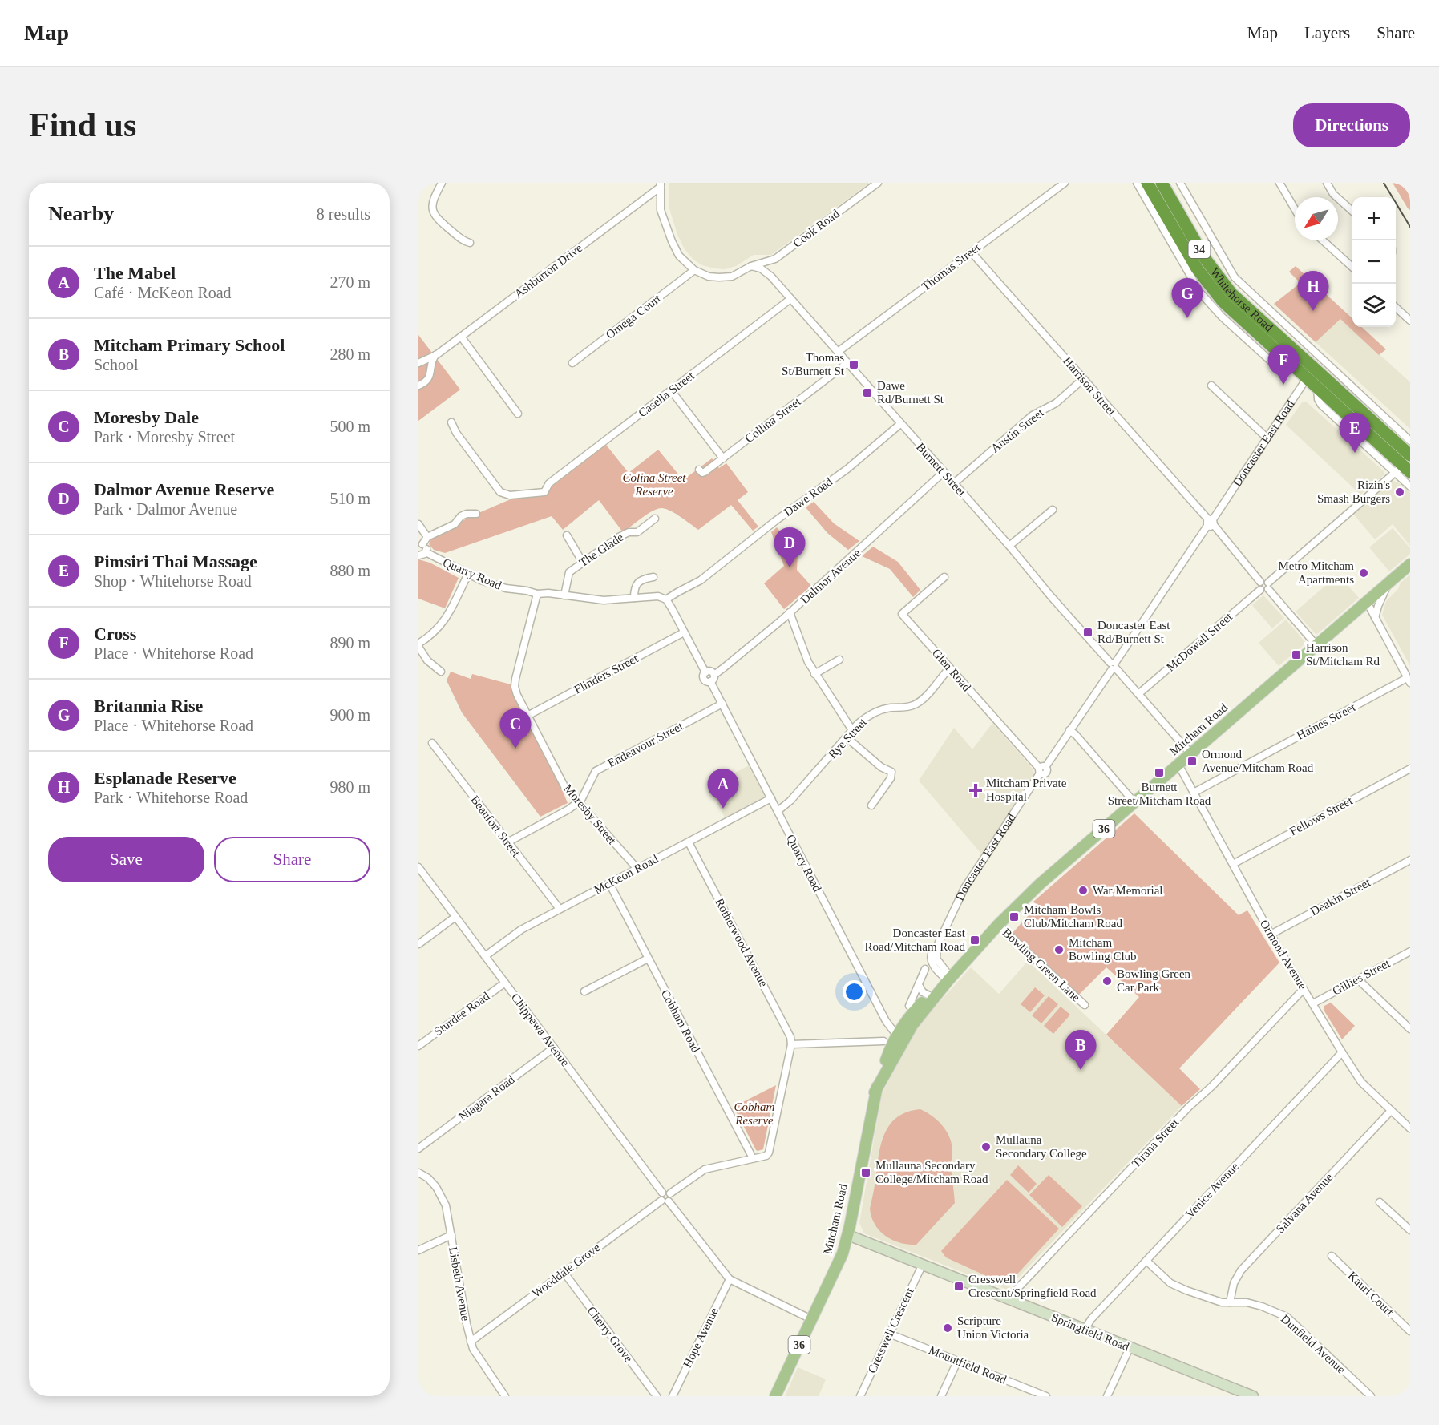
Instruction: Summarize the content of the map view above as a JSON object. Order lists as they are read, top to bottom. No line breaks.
{"streets":{"highway":["34","Whitehorse Road"],"main road":["Mitcham Road","36","Springfield Road"],"street":["Cook Road","Thomas Street","Ashburton Drive","Omega Court","Harrison Street","Casella Street","Collina Street","Austin Street","Doncaster East Road","Burnett Street","Dawe Road","The Glade","Quarry Road","Dalmor Avenue","McDowall Street","Glen Road","Flinders Street","Haines Street","Rye Street","Endeavour Street","Moresby Street","Fellows Street","Beaufort Street","McKeon Road","Deakin Street","Rotherwood Avenue","Ormond Avenue","Bowling Green Lane","Gillies Street","Sturdee Road","Cobham Road","Chippewa Avenue","Niagara Road","Tirana Street","Venice Avenue","Salvana Avenue","Wooddale Grove","Lisbeth Avenue","Kauri Court","Cresswell Crescent","Cherry Grove","Hope Avenue","Dunfield Avenue","Mountfield Road"]},"crossings":[["Cook Road","Omega Court"],["Cook Road","Burnett Street"],["Thomas Street","Harrison Street"],["Thomas Street","Burnett Street"],["Whitehorse Road","Doncaster East Road"],["Whitehorse Road","McDowall Street"],["Harrison Street","Austin Street"],["Harrison Street","Doncaster East Road"],["Harrison Street","McDowall Street"],["Harrison Street","Mitcham Road"],["Casella Street","Burnett Street"],["Collina Street","Burnett Street"],["Austin Street","Burnett Street"],["Doncaster East Road","Burnett Street"],["Doncaster East Road","Glen Road"],["Doncaster East Road","Mitcham Road"],["Burnett Street","Dawe Road"],["Burnett Street","Dalmor Avenue"],["Burnett Street","McDowall Street"],["Burnett Street","Mitcham Road"],["Dawe Road","Quarry Road"],["The Glade","Quarry Road"],["Quarry Road","Dalmor Avenue"],["Quarry Road","Flinders Street"],["Quarry Road","Mitcham Road"],["Quarry Road","Rye Street"],["Quarry Road","Endeavour Street"],["Quarry Road","Moresby Street"],["Quarry Road","McKeon Road"],["Glen Road","Rye Street"],["Flinders Street","Moresby Street"],["Haines Street","Ormond Avenue"],["Mitcham Road","Ormond Avenue"],["Mitcham Road","Bowling Green Lane"],["Mitcham Road","Chippewa Avenue"],["Mitcham Road","Springfield Road"],["Endeavour Street","Moresby Street"],["Endeavour Street","Beaufort Street"],["Moresby Street","McKeon Road"],["Fellows Street","Ormond Avenue"],["Beaufort Street","McKeon Road"],["McKeon Road","Rotherwood Avenue"],["McKeon Road","Cobham Road"],["McKeon Road","Chippewa Avenue"],["Deakin Street","Ormond Avenue"],["Ormond Avenue","Gillies Street"],["Ormond Avenue","Tirana Street"],["Ormond Avenue","Venice Avenue"],["Ormond Avenue","Salvana Avenue"],["Sturdee Road","Chippewa Avenue"],["Chippewa Avenue","Niagara Road"],["Chippewa Avenue","Wooddale Grove"],["Chippewa Avenue","Hope Avenue"],["Tirana Street","Springfield Road"],["Venice Avenue","Springfield Road"],["Venice Avenue","Dunfield Avenue"],["Salvana Avenue","Dunfield Avenue"],["Wooddale Grove","Lisbeth Avenue"],["Wooddale Grove","Cherry Grove"],["Cresswell Crescent","Springfield Road"],["Cresswell Crescent","Mountfield Road"]],"parks":["Colina Street Reserve","Cobham Reserve"],"places":{"transit":["Thomas St/Burnett St","Dawe Rd/Burnett St","Doncaster East Rd/Burnett St","Harrison St/Mitcham Rd","Ormond Avenue/Mitcham Road","Burnett Street/Mitcham Road","Mitcham Bowls Club/Mitcham Road","Doncaster East Road/Mitcham Road","Mullauna Secondary College/Mitcham Road","Cresswell Crescent/Springfield Road"],"other":["Rizin's Smash Burgers","Metro Mitcham Apartments","War Memorial","Mitcham Bowling Club","Bowling Green Car Park","Mullauna Secondary College","Scripture Union Victoria"],"health":["Mitcham Private Hospital"]},"north":"bottom left","page":{"header":"Map","nav":["Map","Layers","Share"],"buttons":["Directions",["Save","Share"]],"title":"Find us","heading":["Nearby","8 results"],"map_buttons":["+","−"],"list":[{"mark":"A","name":"The Mabel","note":"Café · McKeon Road","value":"270 m"},{"mark":"B","name":"Mitcham Primary School","note":"School","value":"280 m"},{"mark":"C","name":"Moresby Dale","note":"Park · Moresby Street","value":"500 m"},{"mark":"D","name":"Dalmor Avenue Reserve","note":"Park · Dalmor Avenue","value":"510 m"},{"mark":"E","name":"Pimsiri Thai Massage","note":"Shop · Whitehorse Road","value":"880 m"},{"mark":"F","name":"Cross","note":"Place · Whitehorse Road","value":"890 m"},{"mark":"G","name":"Britannia Rise","note":"Place · Whitehorse Road","value":"900 m"},{"mark":"H","name":"Esplanade Reserve","note":"Park · Whitehorse Road","value":"980 m"}],"pins":["H","G","F","E","D","C","A","B"]}}
